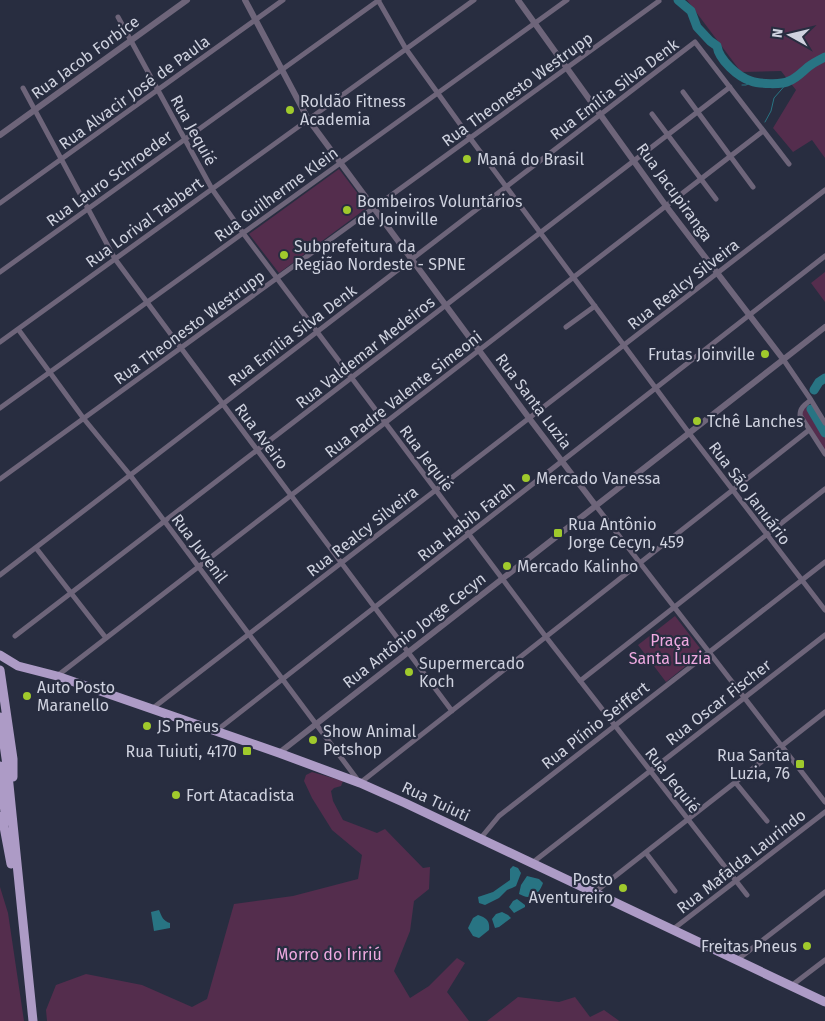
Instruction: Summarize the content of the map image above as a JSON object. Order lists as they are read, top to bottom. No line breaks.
{"streets":{"main road":["Rua Tuiuti"],"street":["Rua Jacob Forbice","Rua Theonesto Westrupp","Rua Emília Silva Denk","Rua Alvacir José de Paula","Rua Jequié","Rua Lauro Schroeder","Rua Jacupiranga","Rua Guilherme Klein","Rua Lorival Tabbert","Rua Realcy Silveira","Rua Valdemar Medeiros","Rua Padre Valente Simeoni","Rua Santa Luzia","Rua Aveiro","Rua São Januário","Rua Habib Farah","Rua Juvenil","Rua Antônio Jorge Cecyn","Rua Oscar Fischer","Rua Plínio Seiffert","Rua Mafalda Laurindo"]},"crossings":[["Rua Jacob Forbice","Rua Jequié"],["Rua Jacob Forbice","Rua Aveiro"],["Rua Theonesto Westrupp","Rua Jequié"],["Rua Theonesto Westrupp","Rua Jacupiranga"],["Rua Theonesto Westrupp","Rua Santa Luzia"],["Rua Theonesto Westrupp","Rua Aveiro"],["Rua Theonesto Westrupp","Rua São Januário"],["Rua Theonesto Westrupp","Rua Juvenil"],["Rua Emília Silva Denk","Rua Jequié"],["Rua Emília Silva Denk","Rua Jacupiranga"],["Rua Emília Silva Denk","Rua Valdemar Medeiros"],["Rua Emília Silva Denk","Rua Santa Luzia"],["Rua Emília Silva Denk","Rua Aveiro"],["Rua Emília Silva Denk","Rua São Januário"],["Rua Emília Silva Denk","Rua Juvenil"],["Rua Alvacir José de Paula","Rua Jequié"],["Rua Alvacir José de Paula","Rua Santa Luzia"],["Rua Alvacir José de Paula","Rua Aveiro"],["Rua Jequié","Rua Lauro Schroeder"],["Rua Jequié","Rua Guilherme Klein"],["Rua Jequié","Rua Lorival Tabbert"],["Rua Jequié","Rua Realcy Silveira"],["Rua Jequié","Rua Valdemar Medeiros"],["Rua Jequié","Rua Padre Valente Simeoni"],["Rua Jequié","Rua Habib Farah"],["Rua Jequié","Rua Antônio Jorge Cecyn"],["Rua Jequié","Rua Oscar Fischer"],["Rua Jequié","Rua Plínio Seiffert"],["Rua Jequié","Rua Mafalda Laurindo"],["Rua Lauro Schroeder","Rua Santa Luzia"],["Rua Lauro Schroeder","Rua Aveiro"],["Rua Lauro Schroeder","Rua São Januário"],["Rua Jacupiranga","Rua Guilherme Klein"],["Rua Jacupiranga","Rua Realcy Silveira"],["Rua Jacupiranga","Rua Valdemar Medeiros"],["Rua Jacupiranga","Rua Padre Valente Simeoni"],["Rua Jacupiranga","Rua Habib Farah"],["Rua Jacupiranga","Rua Antônio Jorge Cecyn"],["Rua Guilherme Klein","Rua Santa Luzia"],["Rua Guilherme Klein","Rua Aveiro"],["Rua Guilherme Klein","Rua São Januário"],["Rua Guilherme Klein","Rua Juvenil"],["Rua Lorival Tabbert","Rua Santa Luzia"],["Rua Lorival Tabbert","Rua Aveiro"],["Rua Lorival Tabbert","Rua São Januário"],["Rua Lorival Tabbert","Rua Juvenil"],["Rua Realcy Silveira","Rua Santa Luzia"],["Rua Realcy Silveira","Rua Aveiro"],["Rua Realcy Silveira","Rua São Januário"],["Rua Realcy Silveira","Rua Juvenil"],["Rua Realcy Silveira","Rua Tuiuti"],["Rua Valdemar Medeiros","Rua Santa Luzia"],["Rua Valdemar Medeiros","Rua Aveiro"],["Rua Valdemar Medeiros","Rua São Januário"],["Rua Valdemar Medeiros","Rua Juvenil"],["Rua Padre Valente Simeoni","Rua Santa Luzia"],["Rua Padre Valente Simeoni","Rua Aveiro"],["Rua Padre Valente Simeoni","Rua São Januário"],["Rua Padre Valente Simeoni","Rua Juvenil"],["Rua Padre Valente Simeoni","Rua Tuiuti"],["Rua Santa Luzia","Rua Habib Farah"],["Rua Santa Luzia","Rua Antônio Jorge Cecyn"],["Rua Santa Luzia","Rua Oscar Fischer"],["Rua Santa Luzia","Rua Plínio Seiffert"],["Rua Aveiro","Rua Habib Farah"],["Rua Aveiro","Rua Antônio Jorge Cecyn"],["Rua São Januário","Rua Habib Farah"],["Rua São Januário","Rua Antônio Jorge Cecyn"],["Rua São Januário","Rua Plínio Seiffert"],["Rua Habib Farah","Rua Juvenil"],["Rua Habib Farah","Rua Tuiuti"],["Rua Juvenil","Rua Antônio Jorge Cecyn"],["Rua Juvenil","Rua Tuiuti"],["Rua Antônio Jorge Cecyn","Rua Tuiuti"],["Rua Oscar Fischer","Rua Tuiuti"],["Rua Plínio Seiffert","Rua Tuiuti"],["Rua Tuiuti","Rua Mafalda Laurindo"]],"parks":["Praça Santa Luzia","Morro do Iririú"],"places":{"other":["Roldão Fitness Academia","Maná do Brasil","Bombeiros Voluntários de Joinville","Subprefeitura da Região Nordeste - SPNE","Frutas Joinville","Tchê Lanches","Mercado Vanessa","Mercado Kalinho","Supermercado Koch","Auto Posto Maranello","JS Pneus","Show Animal Petshop","Fort Atacadista","Posto Aventureiro","Freitas Pneus"],"transit":["Rua Antônio Jorge Cecyn, 459","Rua Tuiuti, 4170","Rua Santa Luzia, 76"]},"north":"left"}
